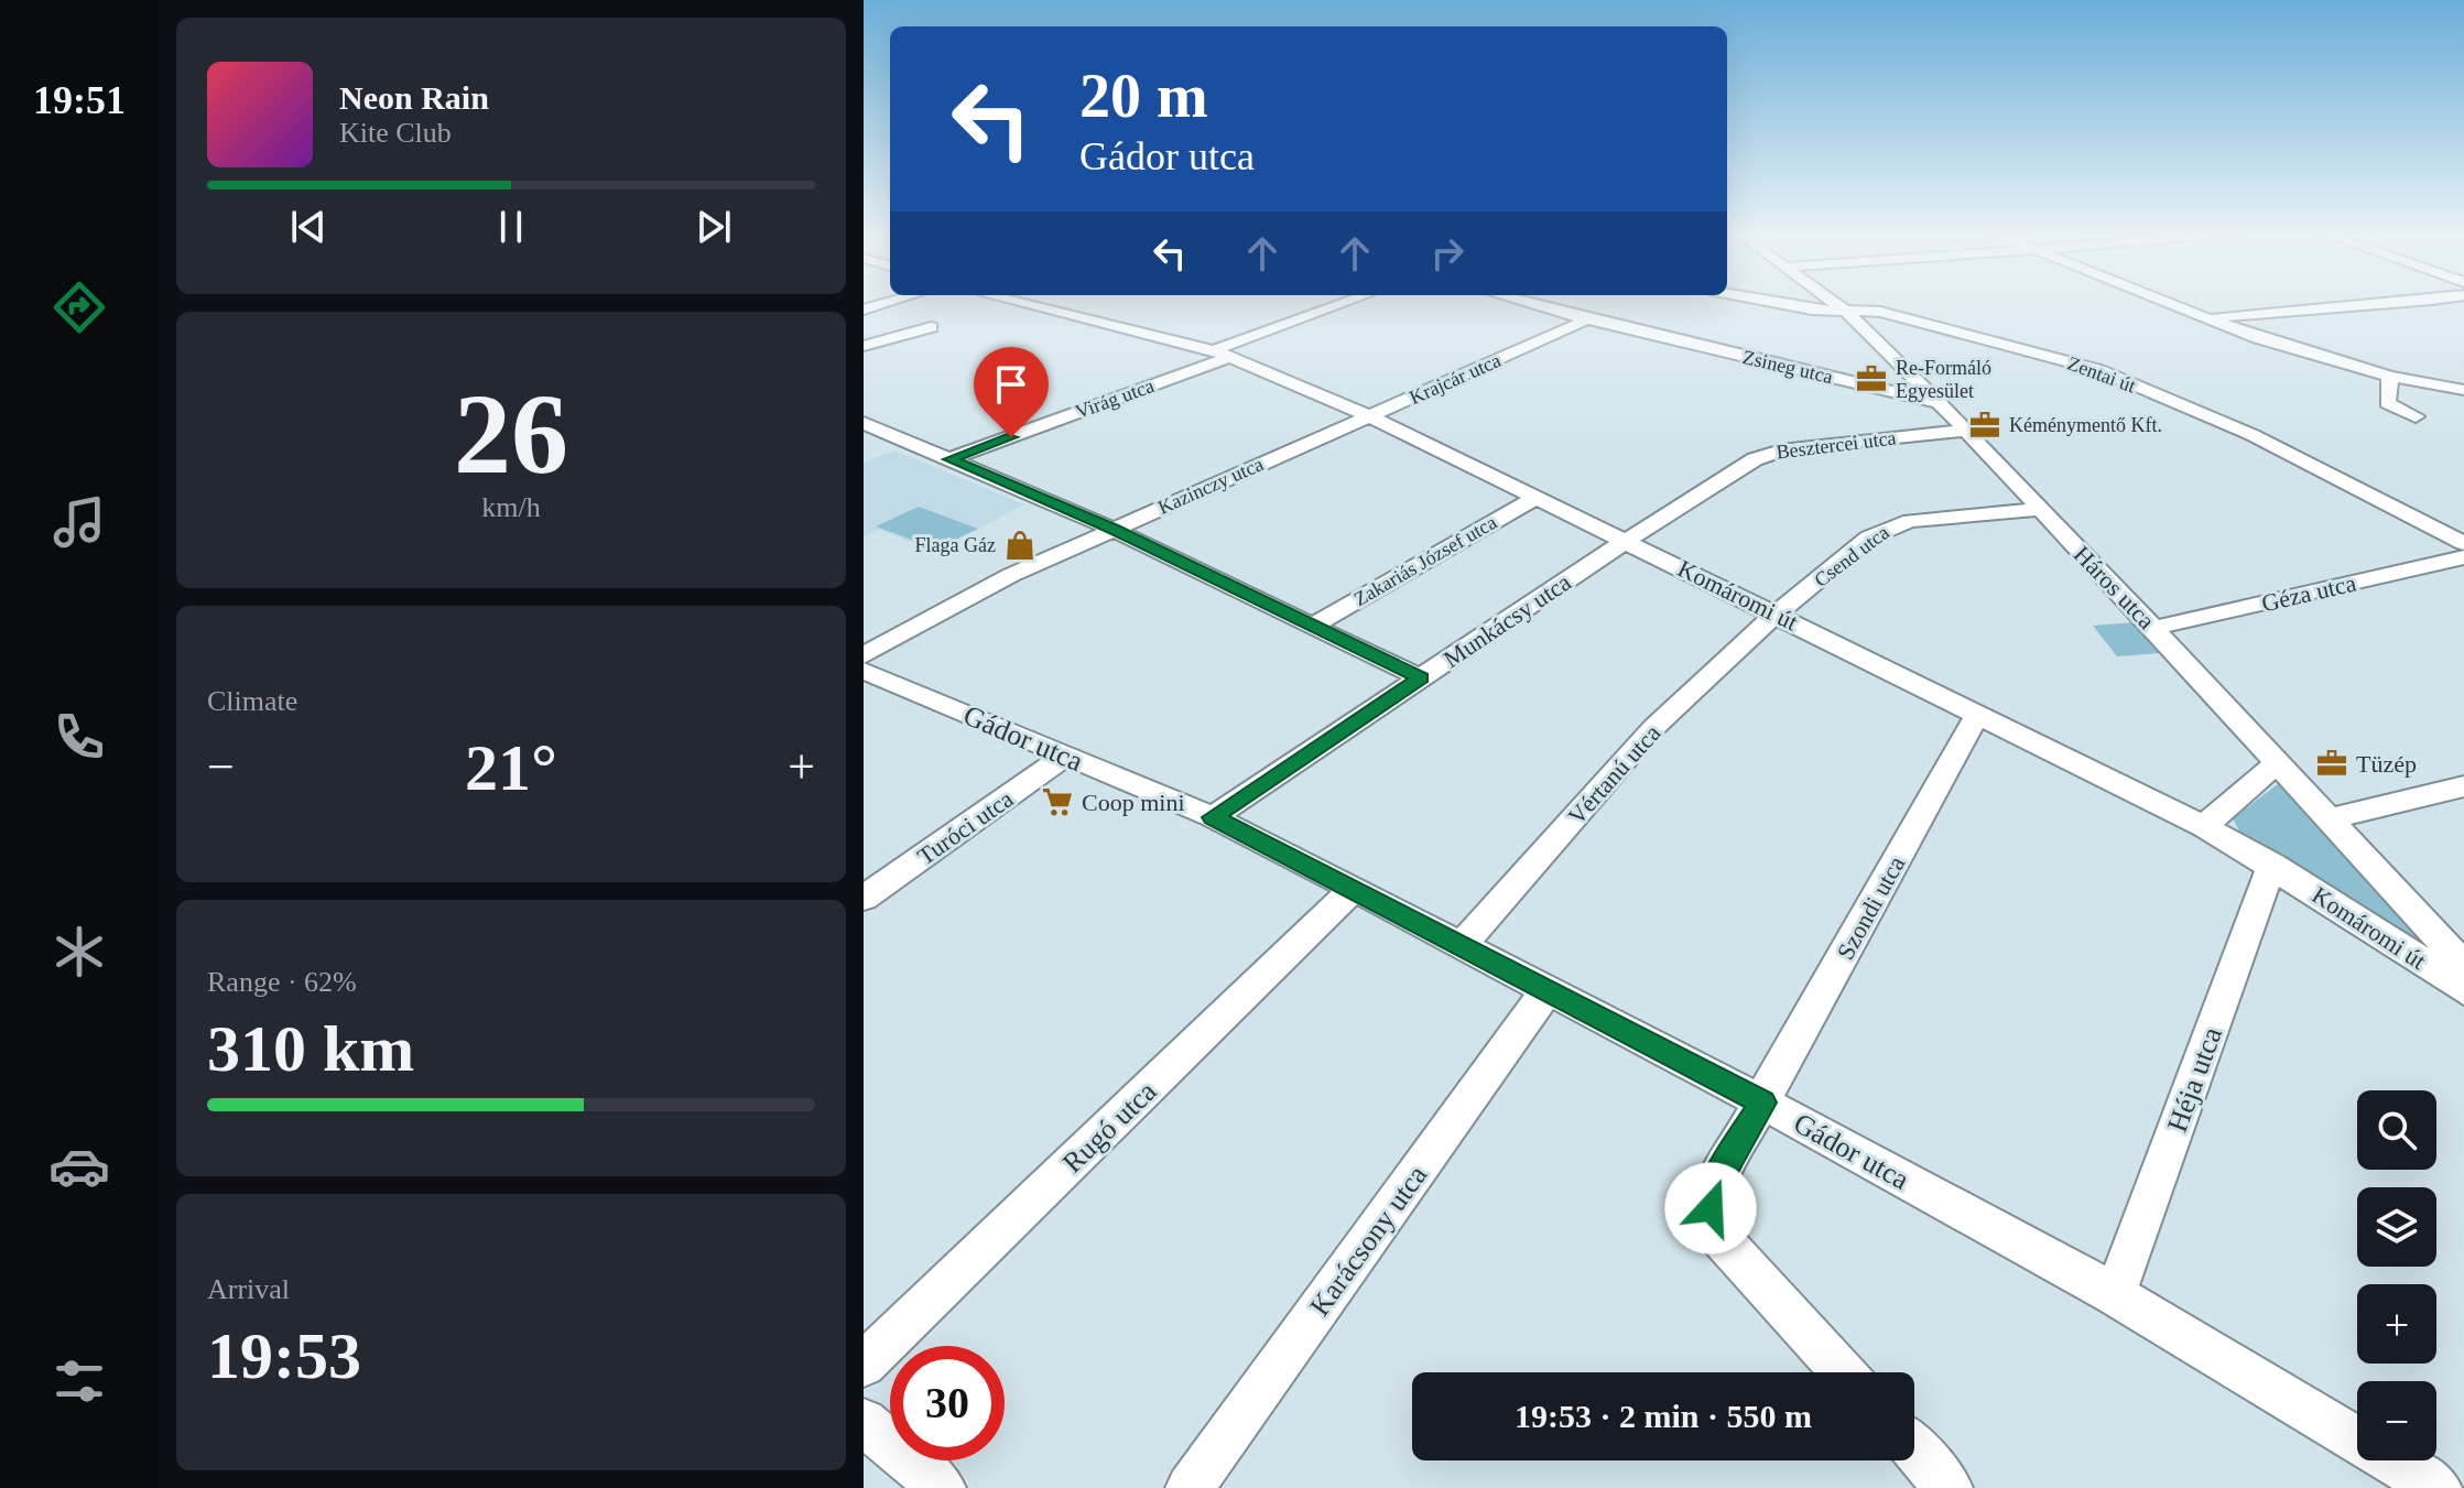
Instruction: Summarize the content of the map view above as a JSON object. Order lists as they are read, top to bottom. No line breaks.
{"streets":{"street":["Zsineg utca","Zentai út","Krajcár utca","Virág utca","Besztercei utca","Kazinczy utca","Csend utca","Zakariás József utca","Háros utca","Géza utca","Komáromi út","Munkácsy utca","Gádor utca","Vértanú utca","Turóci utca","Szondi utca","Héja utca","Rugó utca","Karácsony utca"]},"crossings":[["Zsineg utca","Krajcár utca"],["Zsineg utca","Háros utca"],["Zentai út","Háros utca"],["Krajcár utca","Kazinczy utca"],["Krajcár utca","Komáromi út"],["Virág utca","Komáromi út"],["Besztercei utca","Háros utca"],["Besztercei utca","Komáromi út"],["Besztercei utca","Munkácsy utca"],["Kazinczy utca","Komáromi út"],["Csend utca","Háros utca"],["Csend utca","Komáromi út"],["Csend utca","Vértanú utca"],["Zakariás József utca","Komáromi út"],["Háros utca","Géza utca"],["Komáromi út","Munkácsy utca"],["Komáromi út","Vértanú utca"],["Komáromi út","Szondi utca"],["Komáromi út","Héja utca"],["Munkácsy utca","Gádor utca"],["Gádor utca","Vértanú utca"],["Gádor utca","Turóci utca"],["Gádor utca","Szondi utca"],["Gádor utca","Héja utca"],["Gádor utca","Rugó utca"],["Gádor utca","Karácsony utca"]],"places":{"office":["Re-Formáló Egyesület","Kéménymentő Kft.","Tüzép"],"shop":["Flaga Gáz"],"supermarket":["Coop mini"]},"page":{"tabs":"19:51","turn":["20 m","Gádor utca"],"song":["Neon Rain","Kite Club"],"tile":[["26","km/h"],"Climate",["Range · 62%","310 km"],["Arrival","19:53"]],"heat":["−","21°","+"],"map_buttons":["+","−"],"limit":"30","trip":"19:53 · 2 min · 550 m"}}
